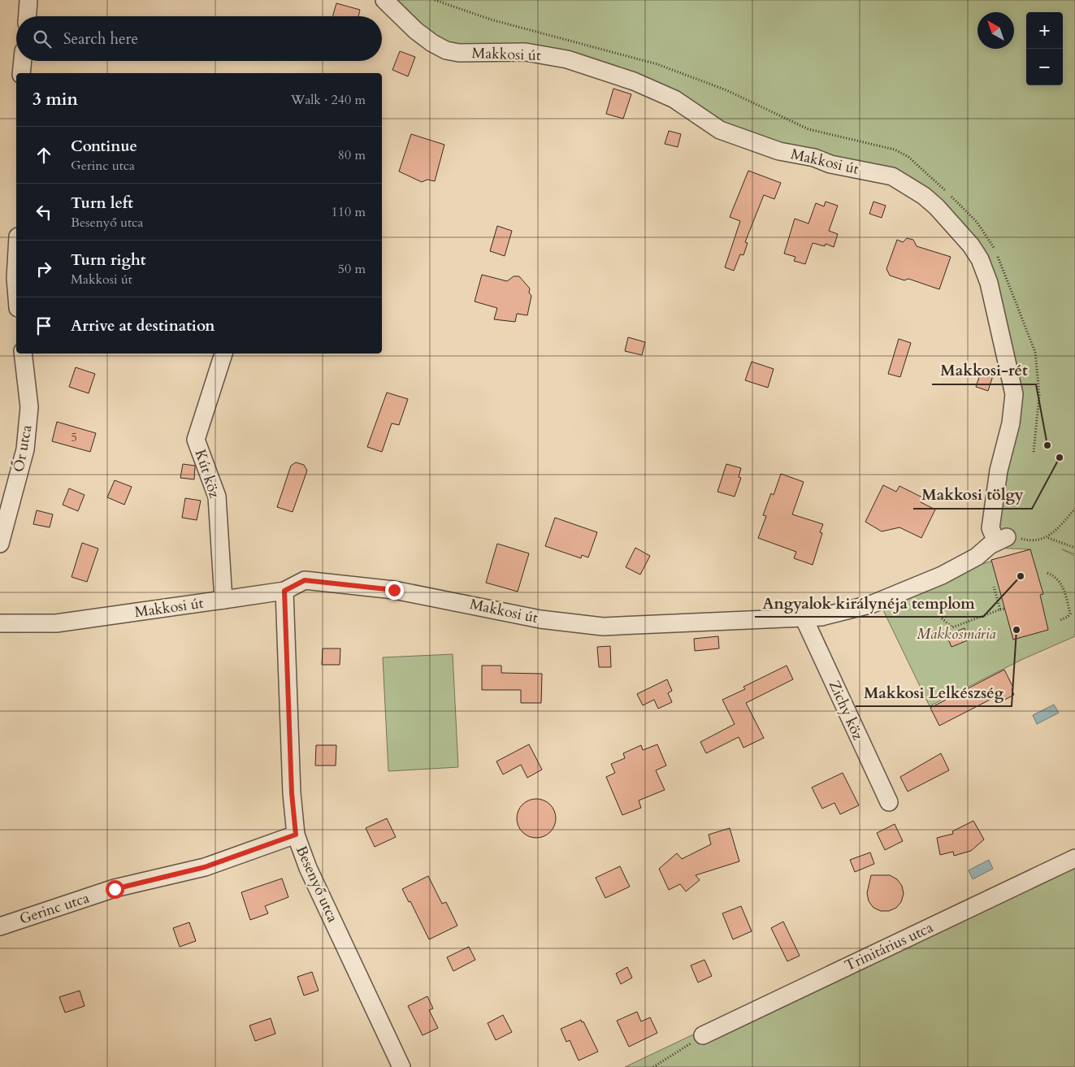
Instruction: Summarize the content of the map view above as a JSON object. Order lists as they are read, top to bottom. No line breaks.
{"streets":{"street":["Makkosi út","Őr utca","Kút köz","Zichy köz","Besenyő utca","Gerinc utca","Trinitárius utca"]},"crossings":[["Makkosi út","Kút köz"],["Makkosi út","Zichy köz"],["Makkosi út","Besenyő utca"],["Besenyő utca","Gerinc utca"]],"parks":["Makkosmária"],"places":["Makkosi-rét","Makkosi tölgy","Angyalok királynéja templom","Makkosi Lelkészség"],"house_numbers":["5"],"north":"top left","page":{"map_buttons":["+","−"],"search":"Search here","heading":["3 min","Walk · 240 m"],"list":[["Continue","Gerinc utca","80 m"],["Turn left","Besenyő utca","110 m"],["Turn right","Makkosi út","50 m"],"Arrive at destination"]}}
